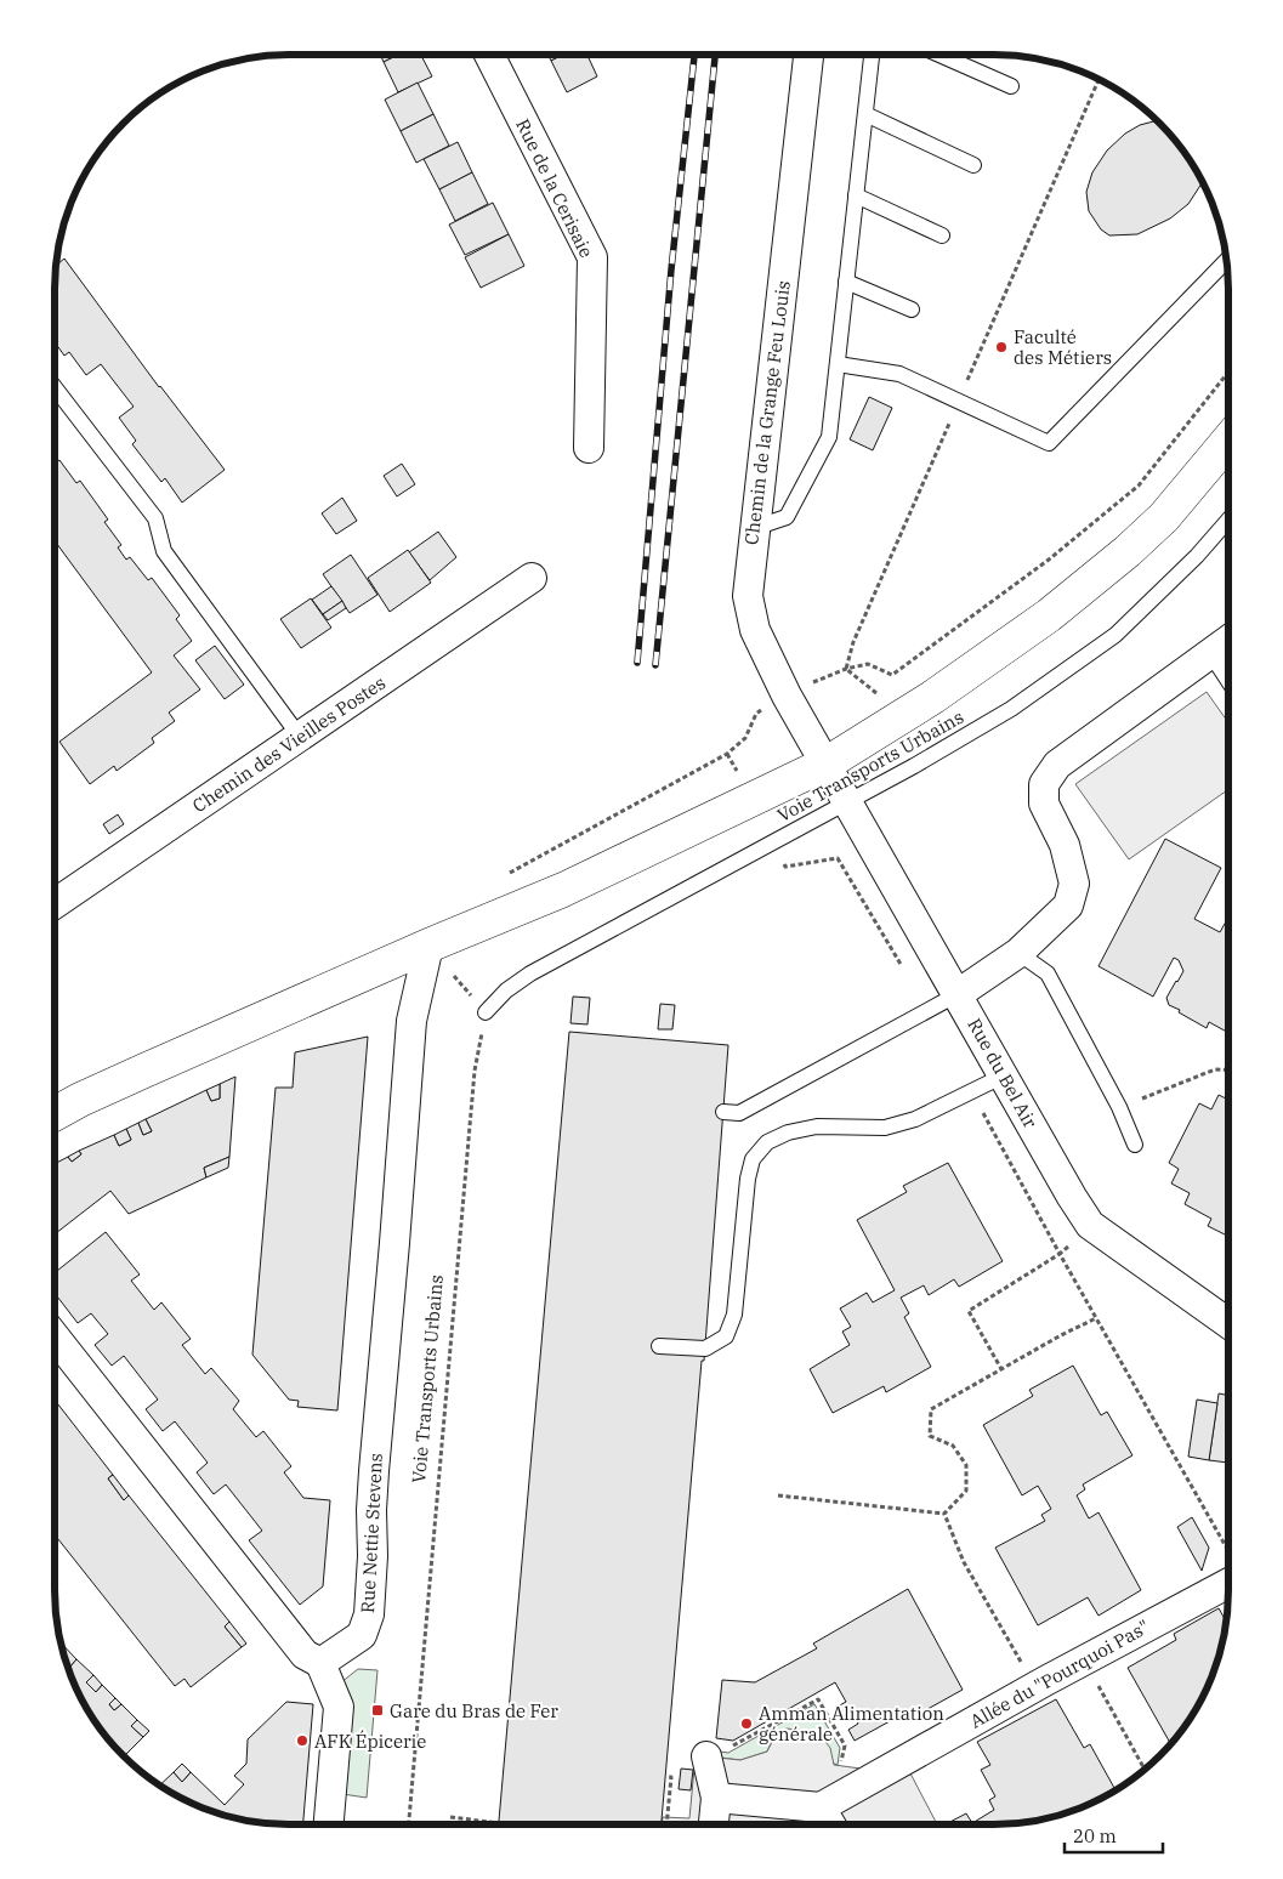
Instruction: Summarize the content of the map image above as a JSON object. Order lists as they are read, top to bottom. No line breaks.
{"streets":{"street":["Rue de la Cerisaie","Chemin de la Grange Feu Louis","Chemin des Vieilles Postes","Rue du Bel Air","Rue Nettie Stevens","Allée du \"Pourquoi Pas\""],"lane":["Voie Transports Urbains"]},"crossings":[["Chemin de la Grange Feu Louis","Rue du Bel Air"],["Voie Transports Urbains","Rue du Bel Air"]],"places":{"other":["Faculté des Métiers","Amman Alimentation générale","AFK Épicerie"],"transit":["Gare du Bras de Fer"]},"scale_bar":"20 m"}
